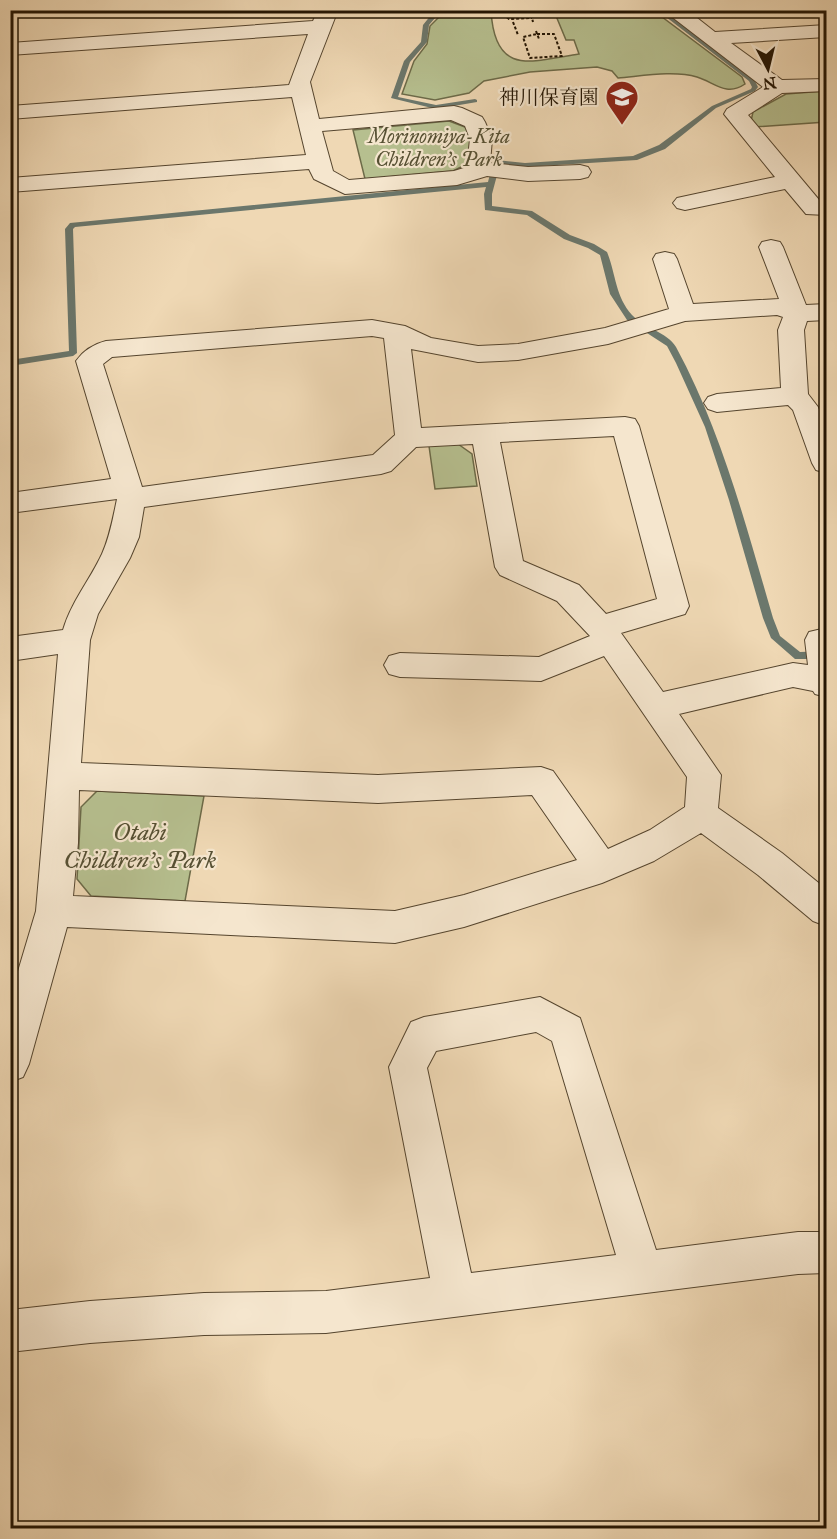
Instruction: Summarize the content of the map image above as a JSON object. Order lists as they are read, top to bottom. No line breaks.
{"parks":["Morinomiya-Kita Children's Park","Otabi Children's Park"],"places":{"school or university":["神川保育園"]},"north":"bottom"}
